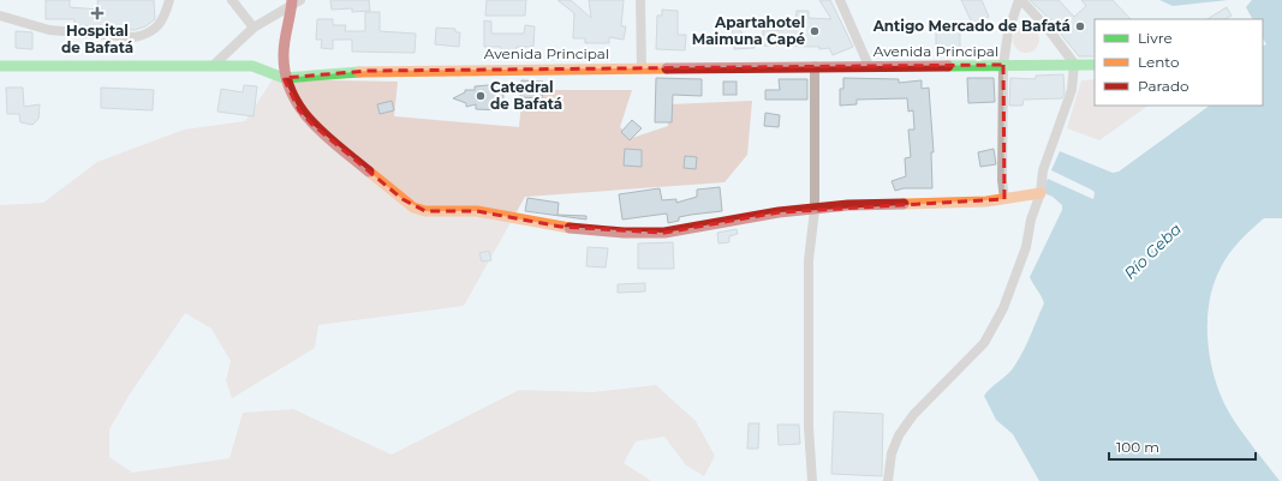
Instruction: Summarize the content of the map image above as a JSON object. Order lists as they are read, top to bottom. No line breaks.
{"streets":{"street":["Avenida Principal"]},"water":["Río Geba"],"places":{"health":["Hospital de Bafatá"],"other":["Antigo Mercado de Bafatá","Apartahotel Maimuna Capé","Catedral de Bafatá"]},"legend":["Livre","Lento","Parado"],"scale_bar":"100 m"}
